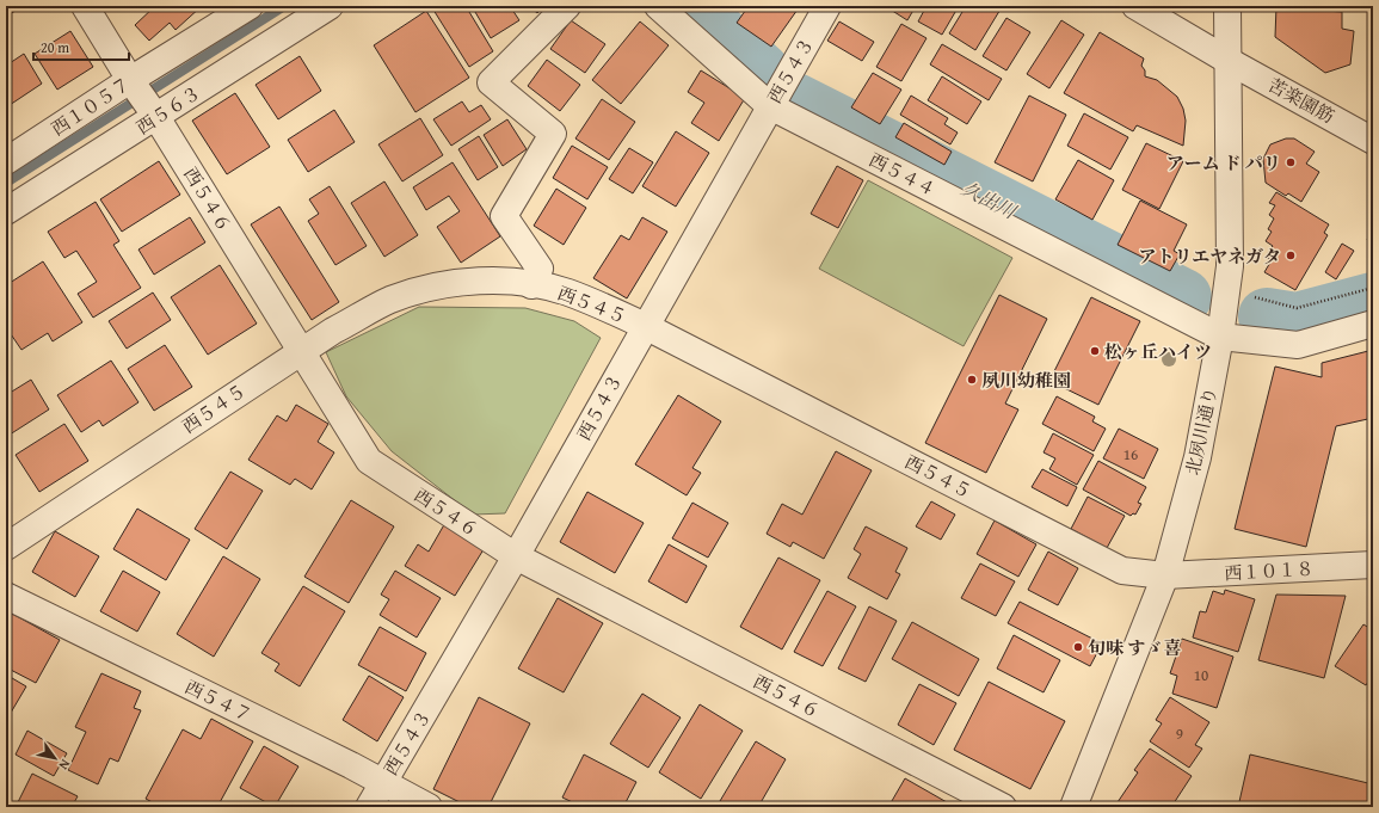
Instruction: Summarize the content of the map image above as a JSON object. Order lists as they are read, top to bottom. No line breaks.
{"streets":{"street":["西５４３","苦楽園筋","西１０５７","西５６３","西５４４","西５４６","西５４５","北夙川通り","西１０１８","西５４７"]},"crossings":[["西５４３","西５４４"],["西５４３","西５４６"],["西５４３","西５４５"],["西５４３","西５４７"],["苦楽園筋","北夙川通り"],["西１０５７","西５６３"],["西１０５７","西５４６"],["西５６３","西５４６"],["西５４４","北夙川通り"],["西５４６","西５４５"],["西５４５","北夙川通り"],["西５４５","西１０１８"],["北夙川通り","西１０１８"]],"water":["久出川"],"places":["アーム ド パリ","アトリエヤネガタ","松ヶ丘ハイツ","夙川幼稚園","旬味 すゞ喜"],"house_numbers":["16","10","9"],"scale_bar":"20 m","north":"bottom right"}
